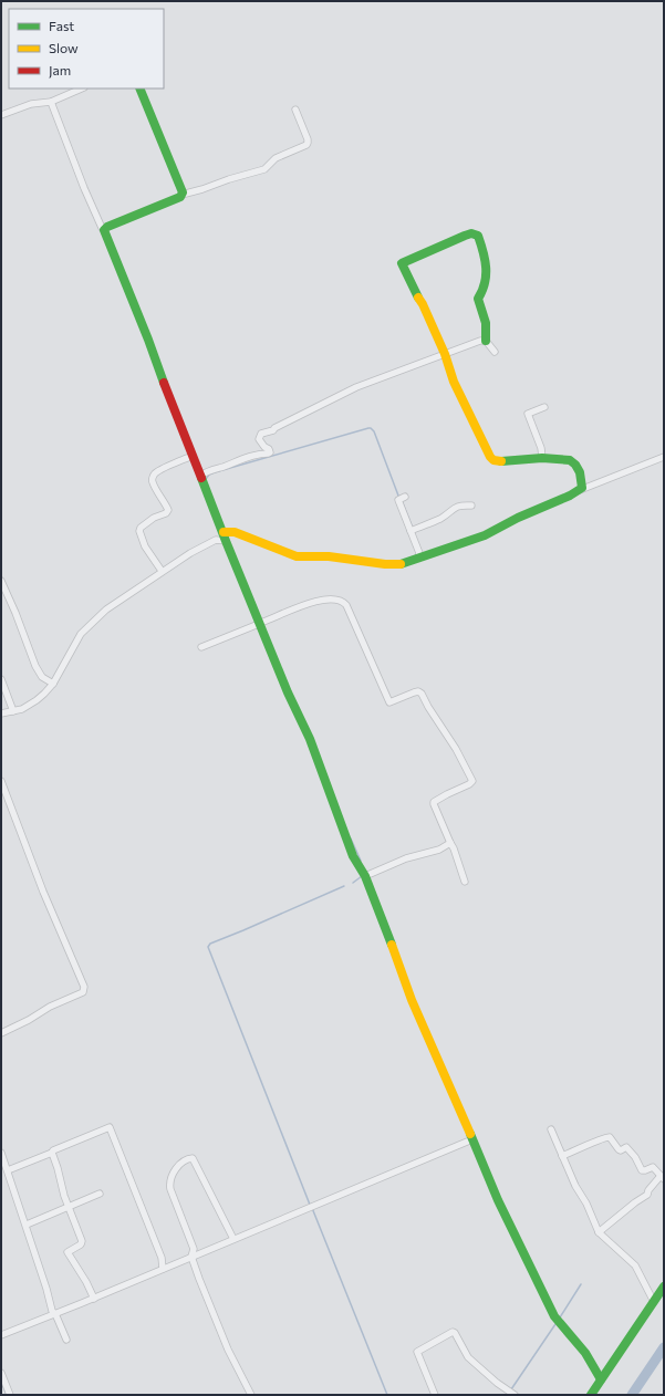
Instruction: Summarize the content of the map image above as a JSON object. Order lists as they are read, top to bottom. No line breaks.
{"legend":["Fast","Slow","Jam"]}
